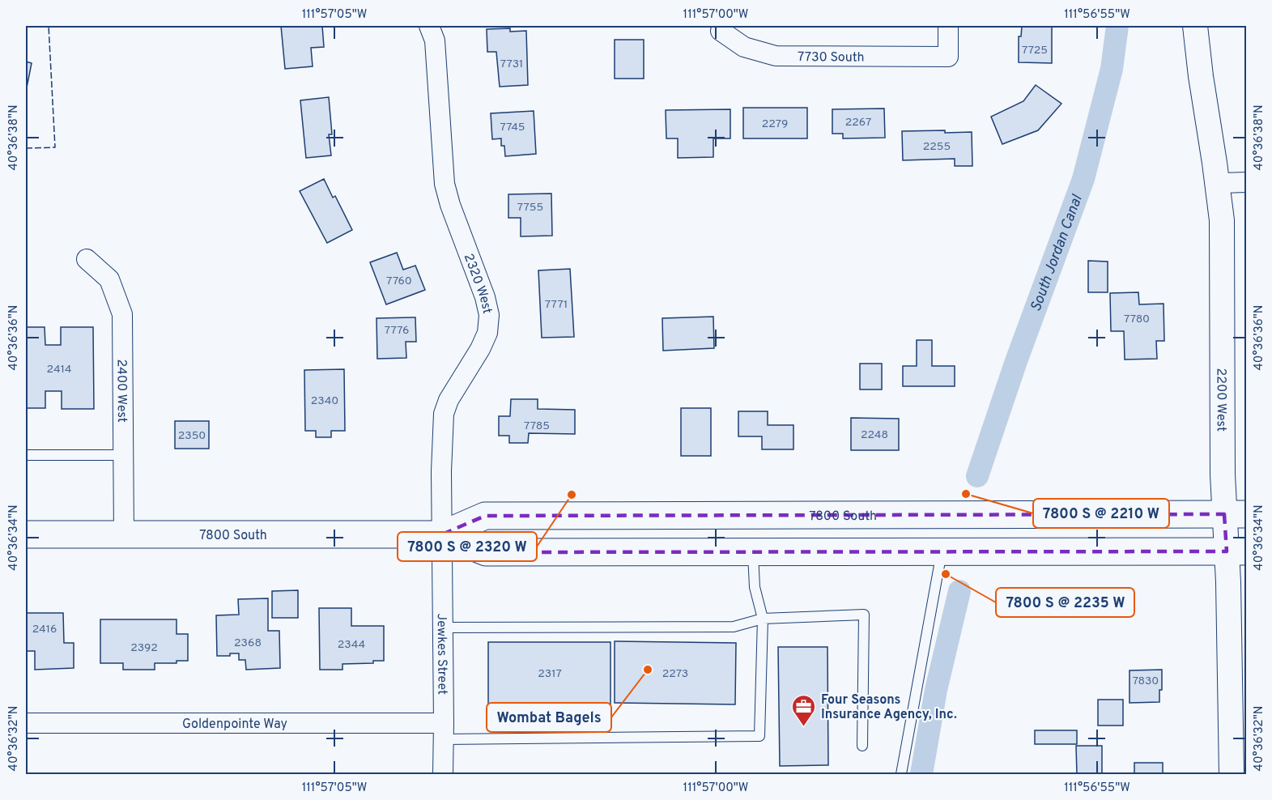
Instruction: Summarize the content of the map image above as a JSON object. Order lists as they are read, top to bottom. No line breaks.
{"streets":{"main road":["7800 South"],"street":["7730 South","2320 West","2400 West","2200 West","Jewkes Street","Goldenpointe Way"]},"crossings":[["2320 West","7800 South"],["2320 West","Jewkes Street"],["2400 West","7800 South"],["2200 West","7800 South"],["7800 South","Jewkes Street"],["Jewkes Street","Goldenpointe Way"]],"water":["South Jordan Canal"],"places":{"other":["7800 S @ 2210 W","7800 S @ 2320 W","7800 S @ 2235 W","Wombat Bagels"],"office":["Four Seasons Insurance Agency, Inc."]},"house_numbers":["7725","7731","2267","2279","7745","2255","7755","7760","7771","7780","7776","2414","2340","7785","2248","2350","2416","2368","2344","2392","2317","2273","7830"],"coordinates":["111°57'05\"W","111°57'00\"W","111°56'55\"W","40°36'38\"N","40°36'36\"N","40°36'34\"N","40°36'32\"N"]}
